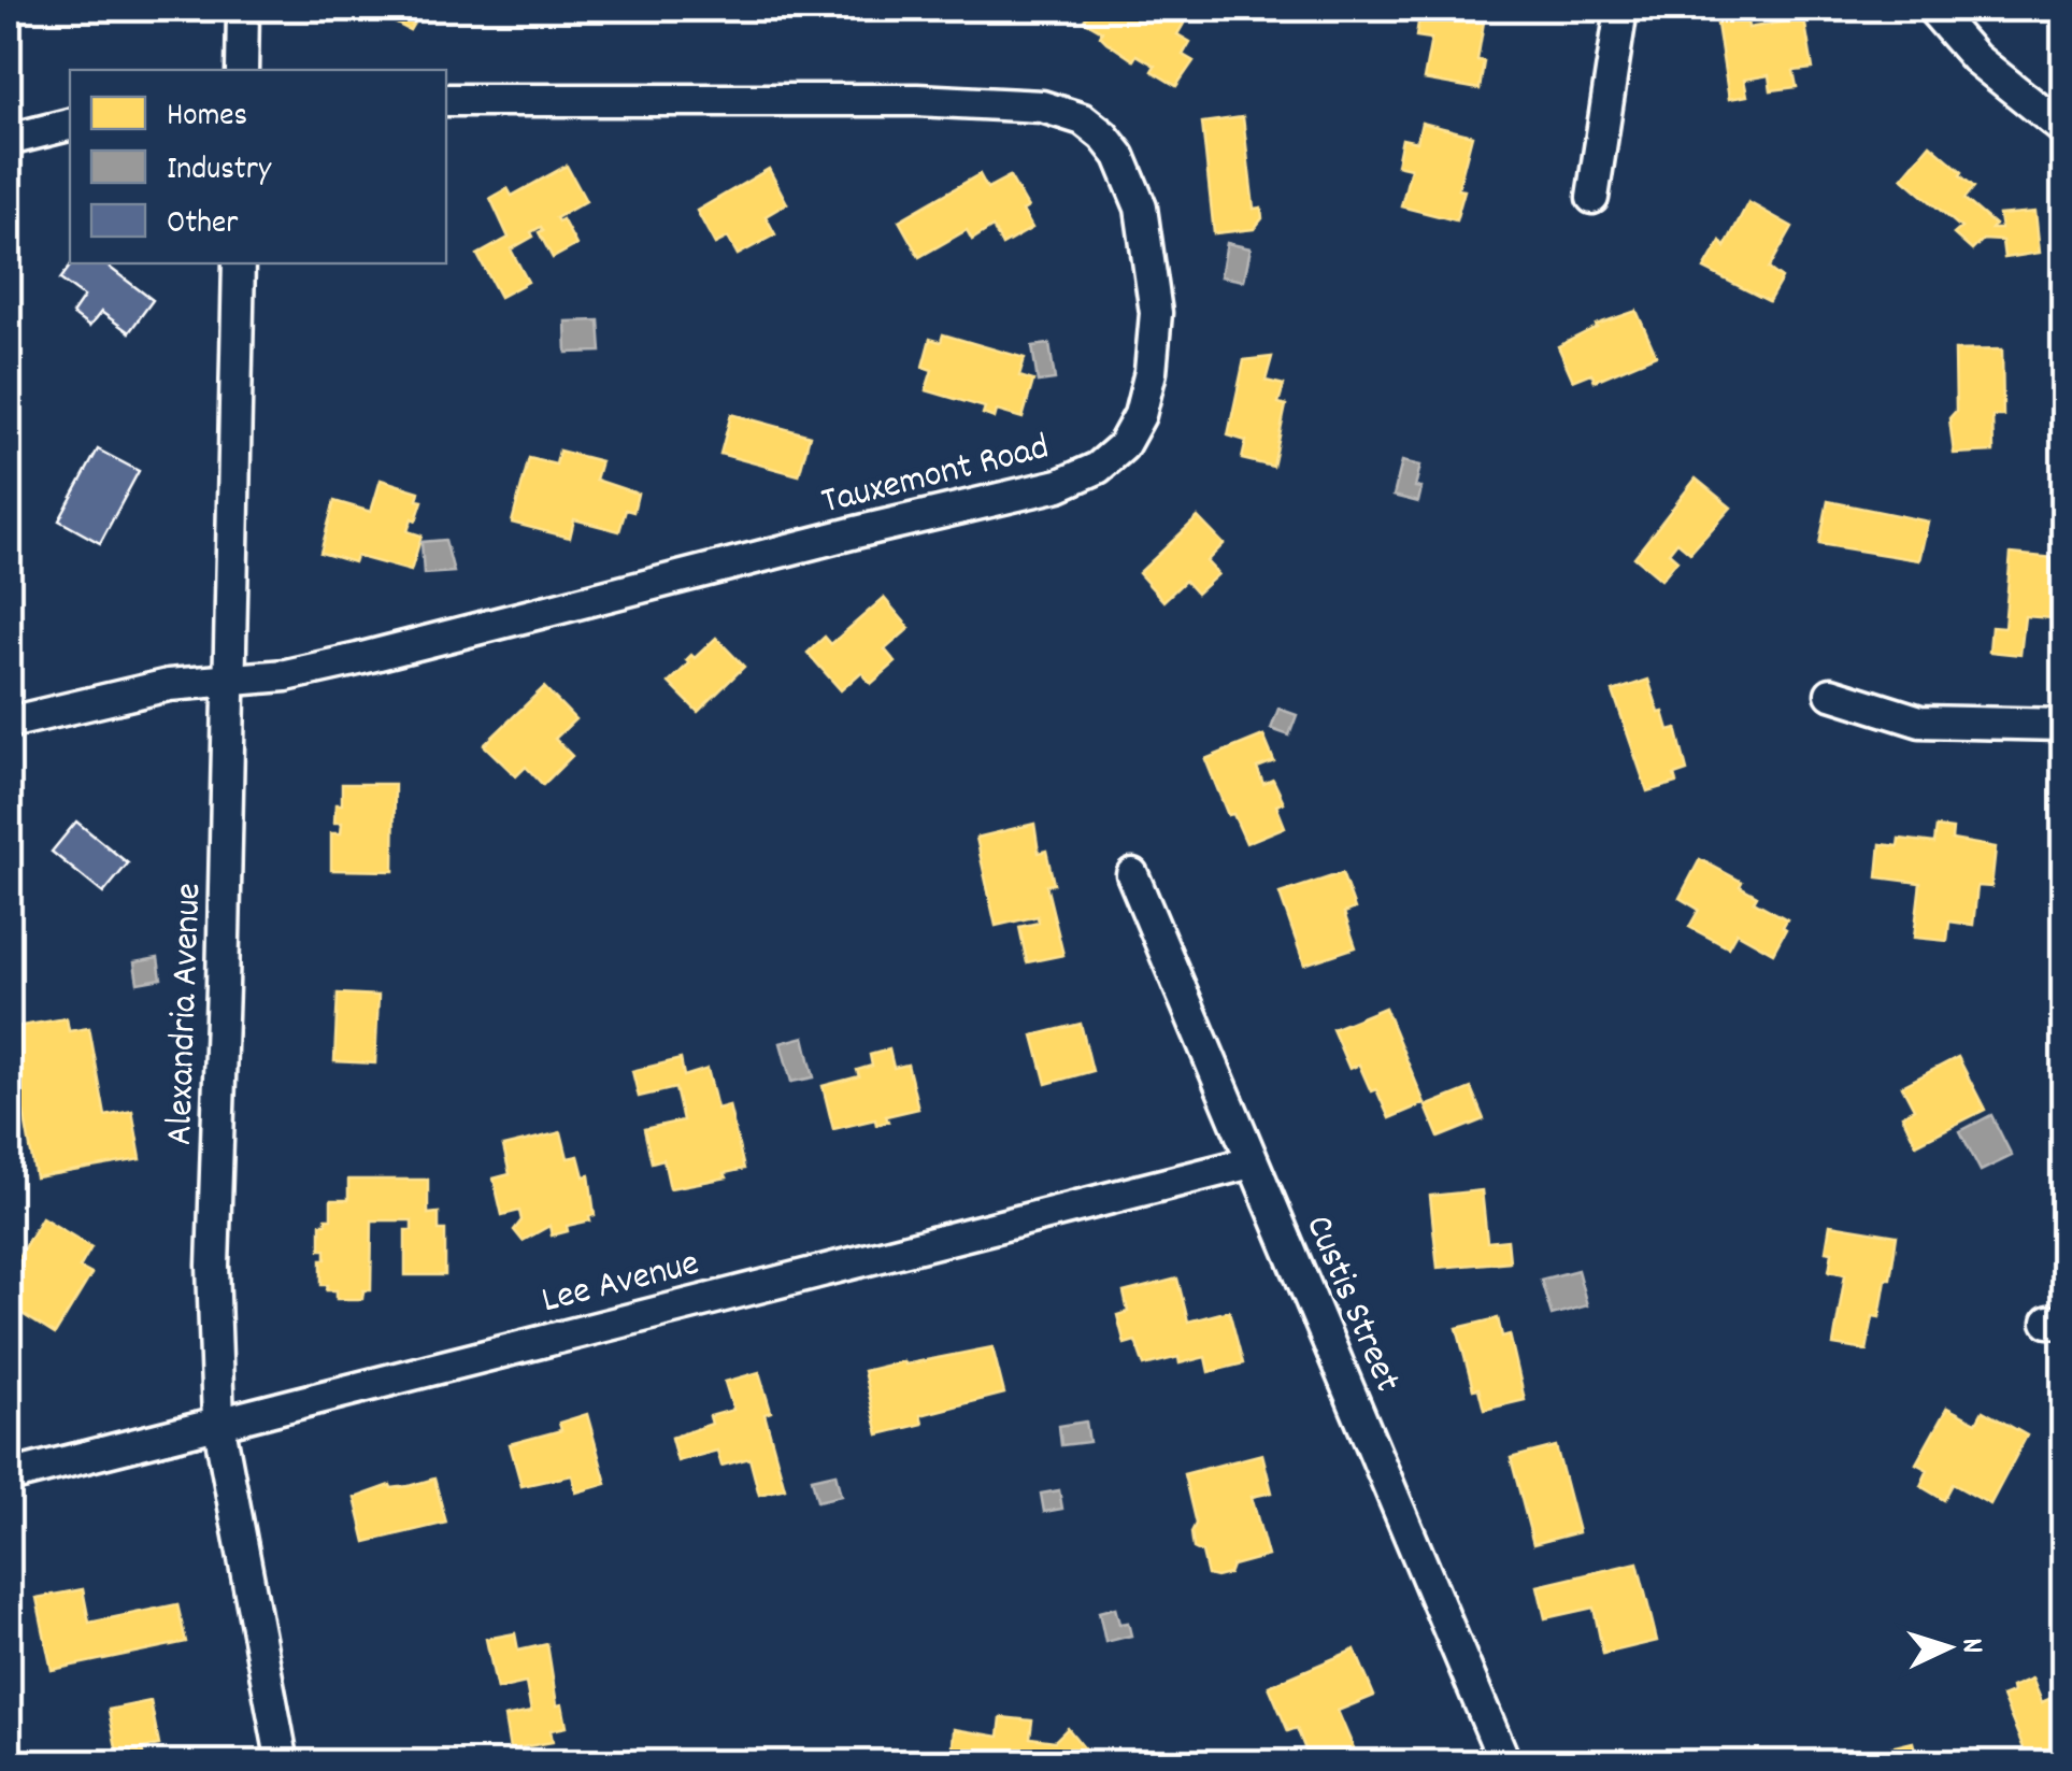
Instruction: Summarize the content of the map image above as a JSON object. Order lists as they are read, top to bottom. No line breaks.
{"streets":{"street":["Tauxemont Road","Alexandria Avenue","Lee Avenue","Custis Street"]},"crossings":[["Tauxemont Road","Alexandria Avenue"],["Alexandria Avenue","Lee Avenue"],["Lee Avenue","Custis Street"]],"legend":["Homes","Industry","Other"],"north":"right"}
